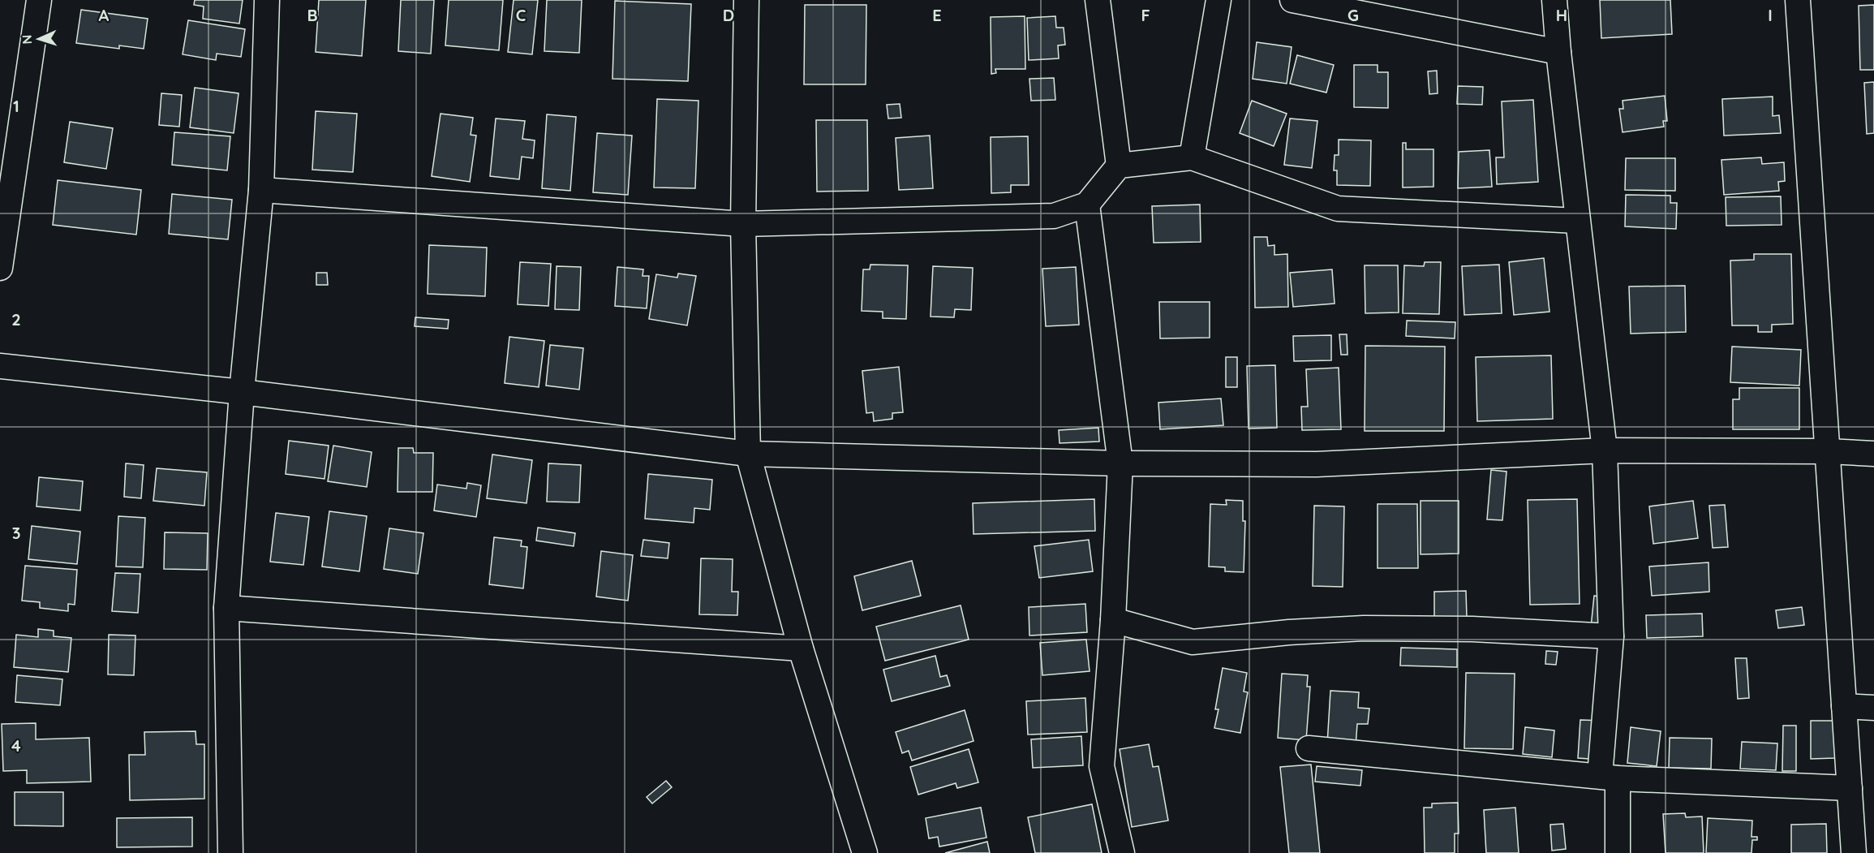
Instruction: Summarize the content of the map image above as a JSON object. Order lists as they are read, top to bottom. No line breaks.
{"north":"left","grid":{"columns":["A","B","C","D","E","F","G","H","I"],"rows":["1","2","3","4"]}}
